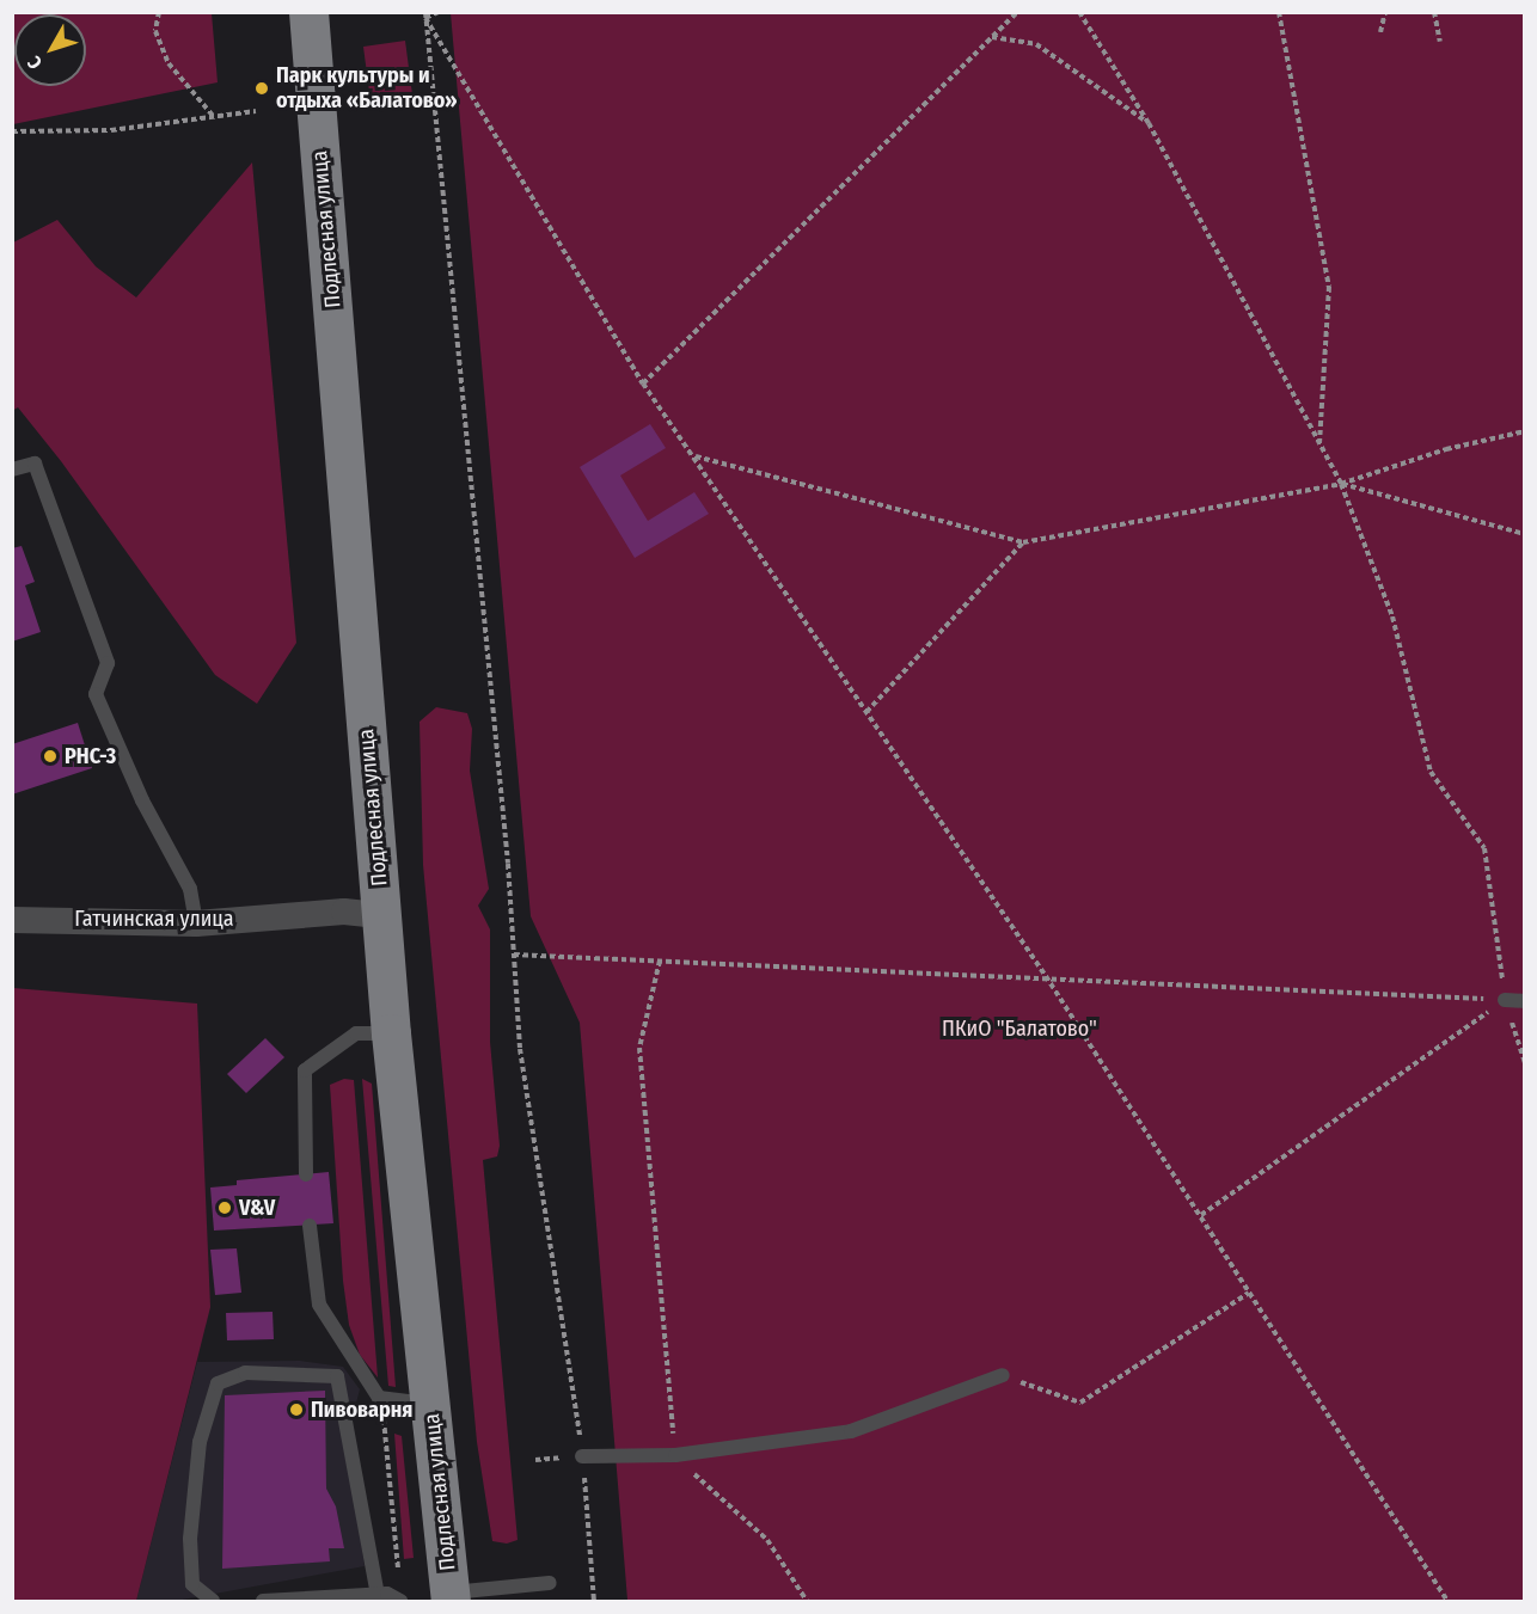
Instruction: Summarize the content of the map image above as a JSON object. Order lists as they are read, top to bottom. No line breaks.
{"streets":{"main road":["Подлесная улица"],"street":["Гатчинская улица"]},"crossings":[["Подлесная улица","Гатчинская улица"]],"parks":["ПКиО \"Балатово\""],"places":["Парк культуры и отдыха «Балатово»","РНС-3","V&V","Пивоварня"],"north":"bottom left"}
